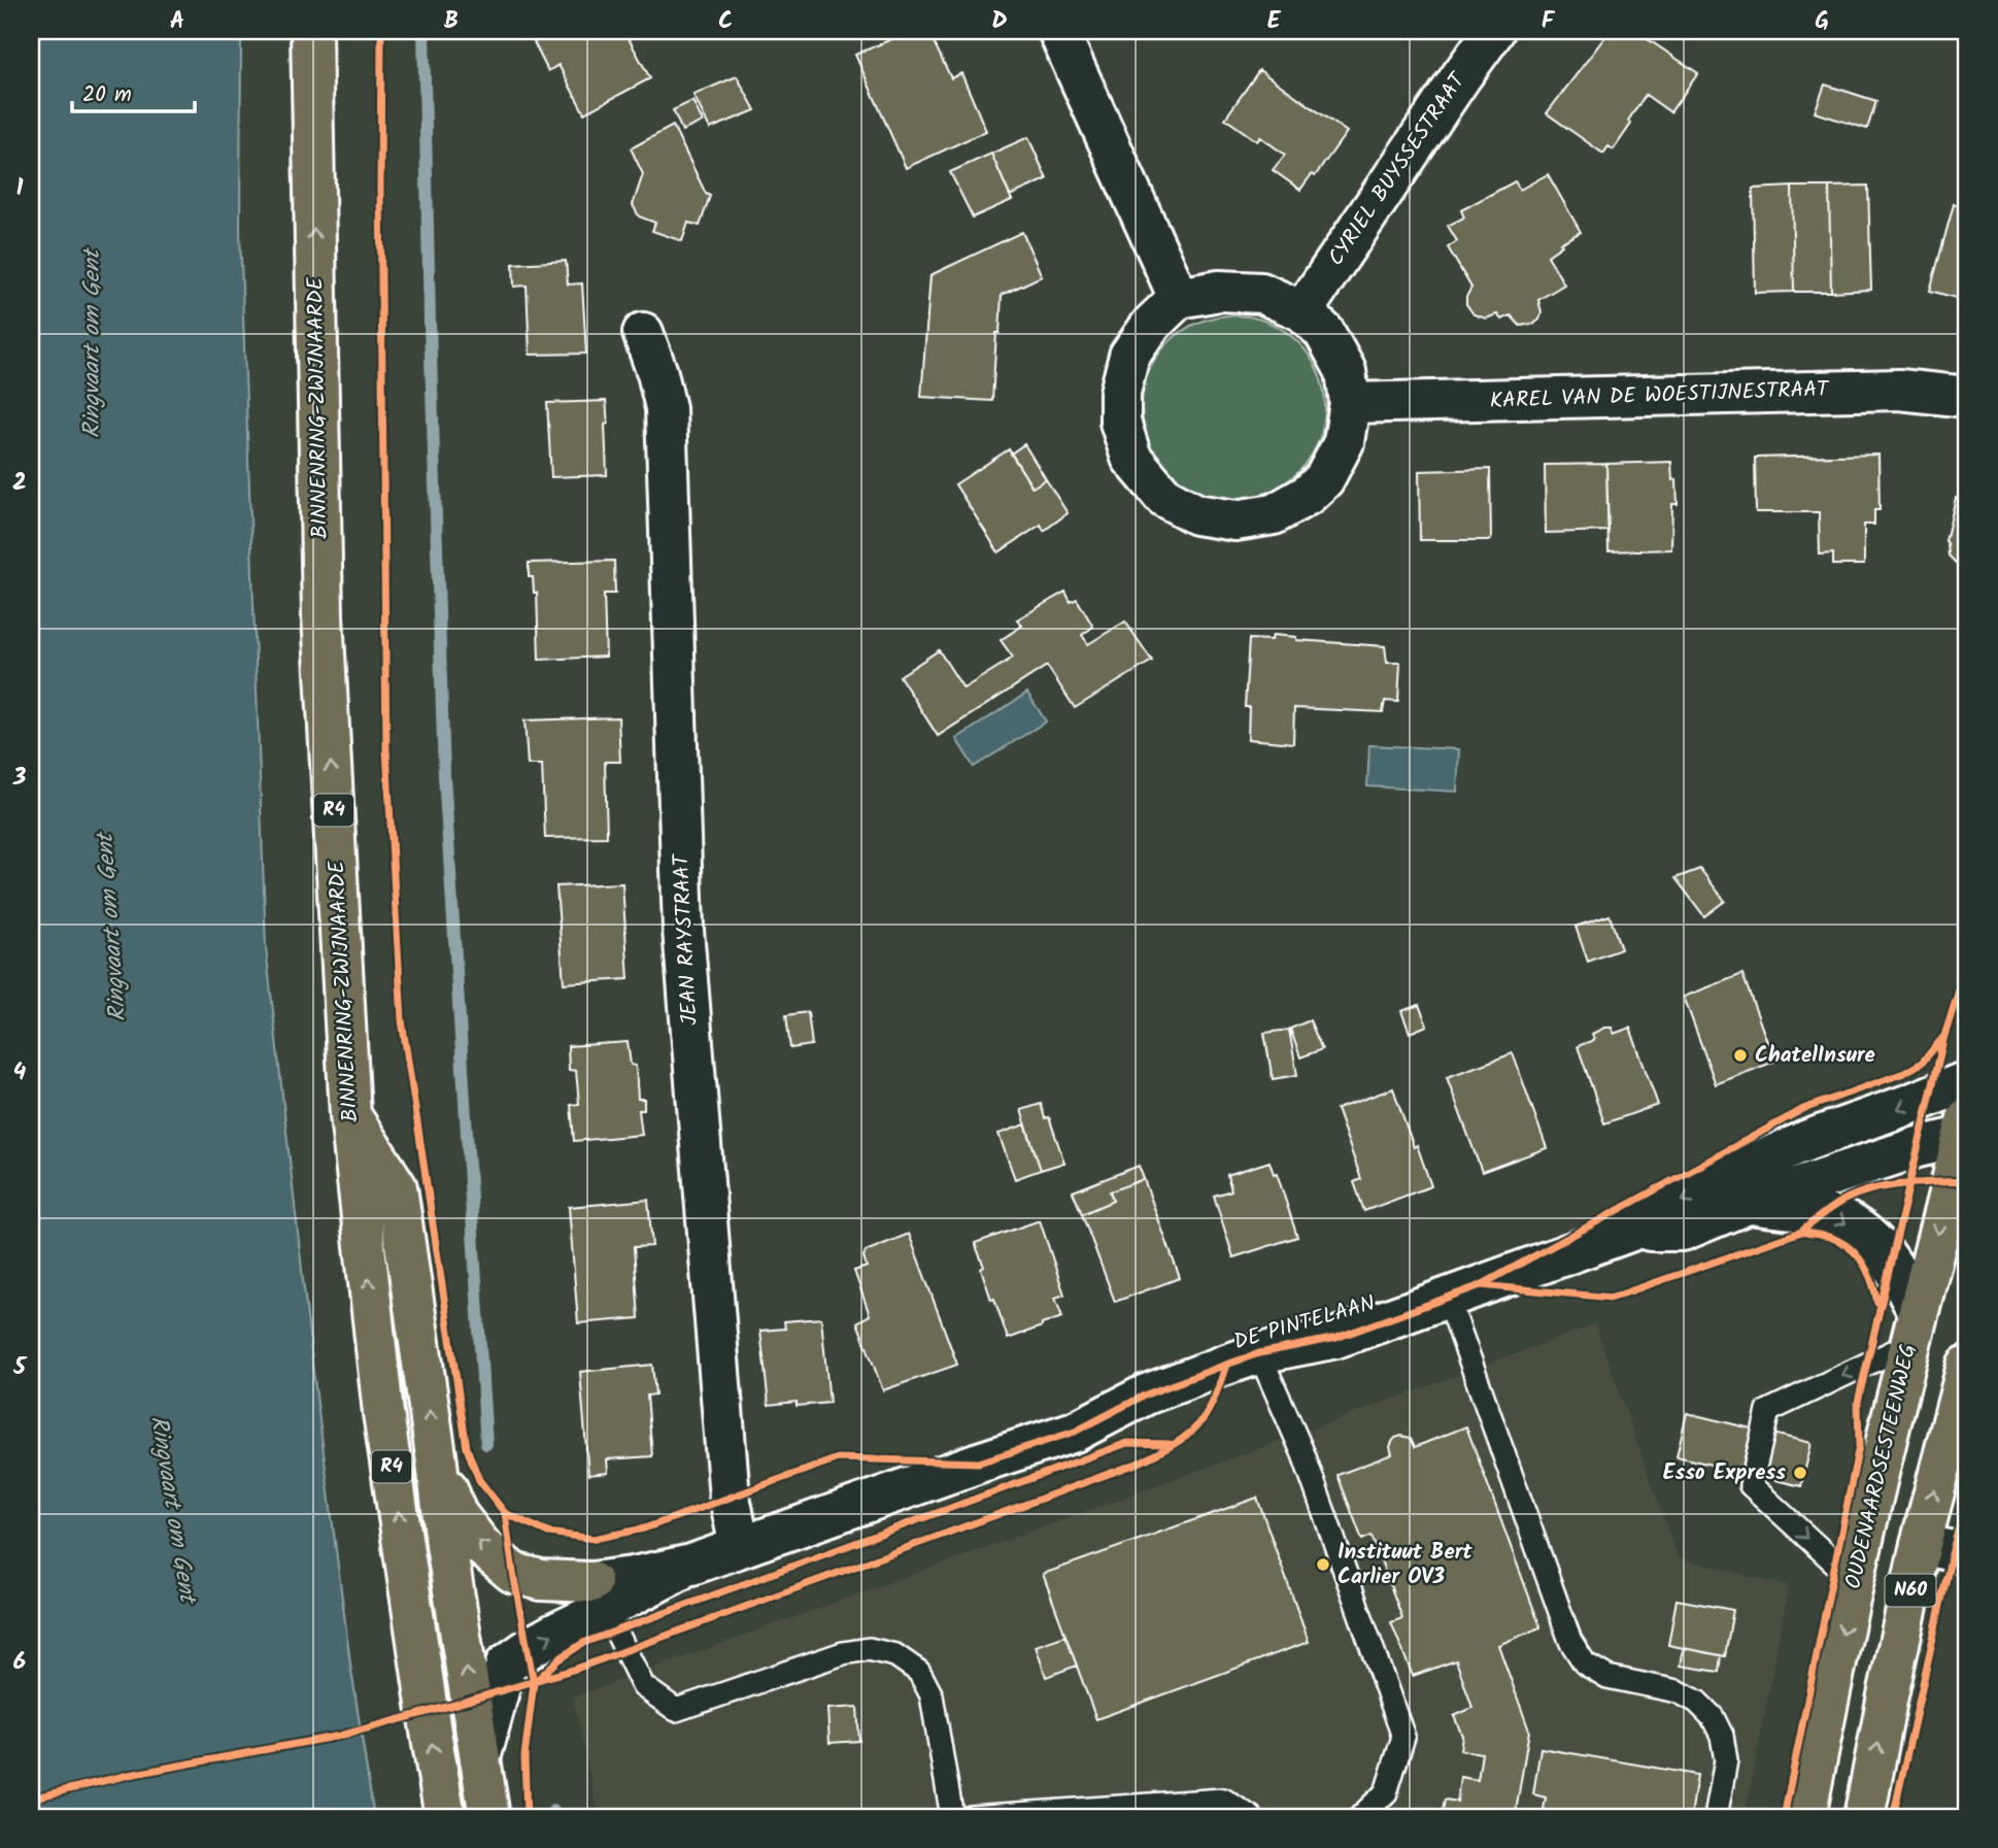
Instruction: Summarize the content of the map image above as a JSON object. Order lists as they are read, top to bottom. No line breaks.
{"streets":{"highway":["BINNENRING-ZWIJNAARDE","R4","OUDENAARDSESTEENWEG","N60"],"street":["CYRIEL BUYSSESTRAAT","KAREL VAN DE WOESTIJNESTRAAT","JEAN RAYSTRAAT","DE PINTELAAN"]},"crossings":[["CYRIEL BUYSSESTRAAT","KAREL VAN DE WOESTIJNESTRAAT"],["BINNENRING-ZWIJNAARDE","R4"],["R4","DE PINTELAAN"],["JEAN RAYSTRAAT","DE PINTELAAN"],["DE PINTELAAN","OUDENAARDSESTEENWEG"]],"water":["Ringvaart om Gent"],"places":["ChatelInsure","Esso Express","Instituut Bert Carlier OV3"],"scale_bar":"20 m","grid":{"columns":["A","B","C","D","E","F","G"],"rows":["1","2","3","4","5","6"]}}
